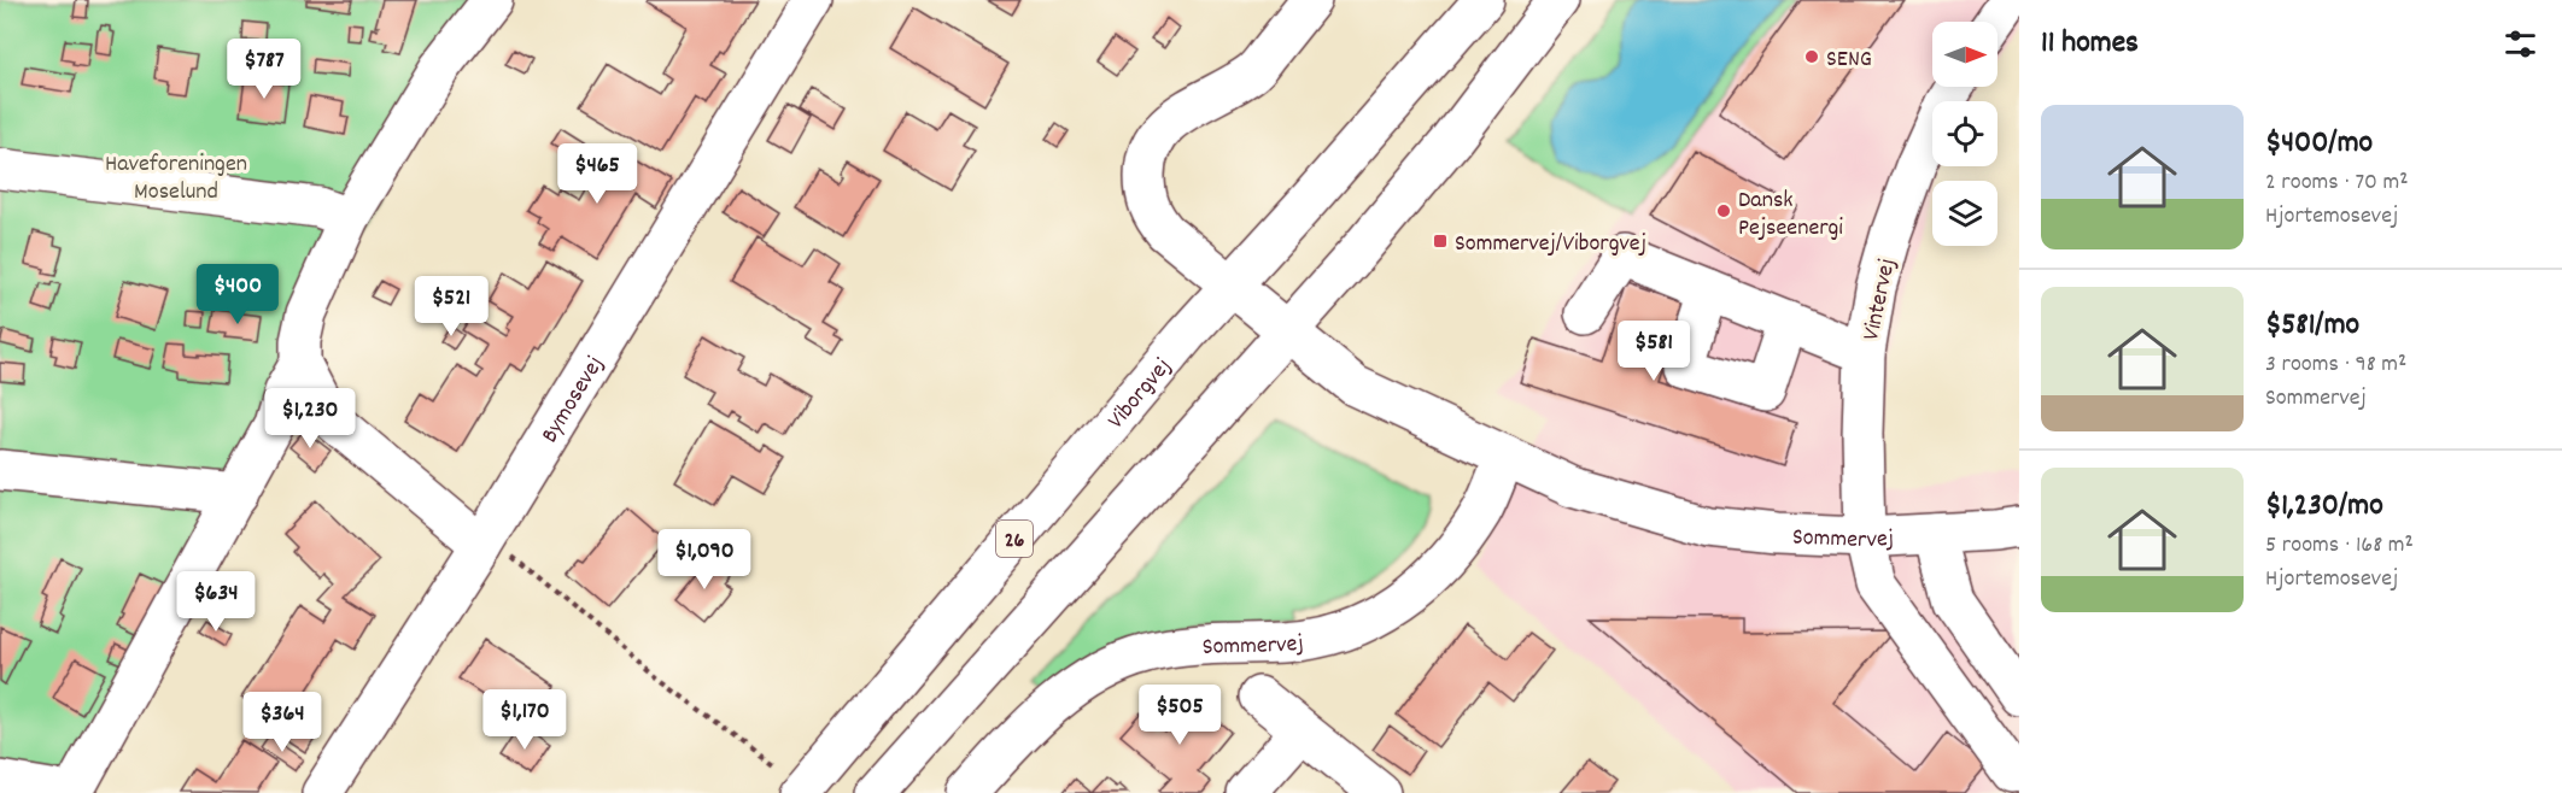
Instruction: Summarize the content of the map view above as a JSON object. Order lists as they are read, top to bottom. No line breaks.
{"streets":{"street":["Vintervej","Viborgvej","Bymosevej","Sommervej","26"]},"crossings":[["Vintervej","Sommervej"],["Viborgvej","Sommervej"]],"parks":["Haveforeningen Moselund"],"places":{"other":["SENG","Dansk Pejseenergi"],"transit":["Sommervej/Viborgvej"]},"north":"right","page":{"heading":"11 homes","price":["$787","$465","$400","$521","$581","$1,230","$1,090","$634","$505","$1,170","$364"],"list":[{"name":"$400/mo","note":"2 rooms · 70 m² · Hjortemosevej"},{"name":"$581/mo","note":"3 rooms · 98 m² · Sommervej"},{"name":"$1,230/mo","note":"5 rooms · 168 m² · Hjortemosevej"}]}}
